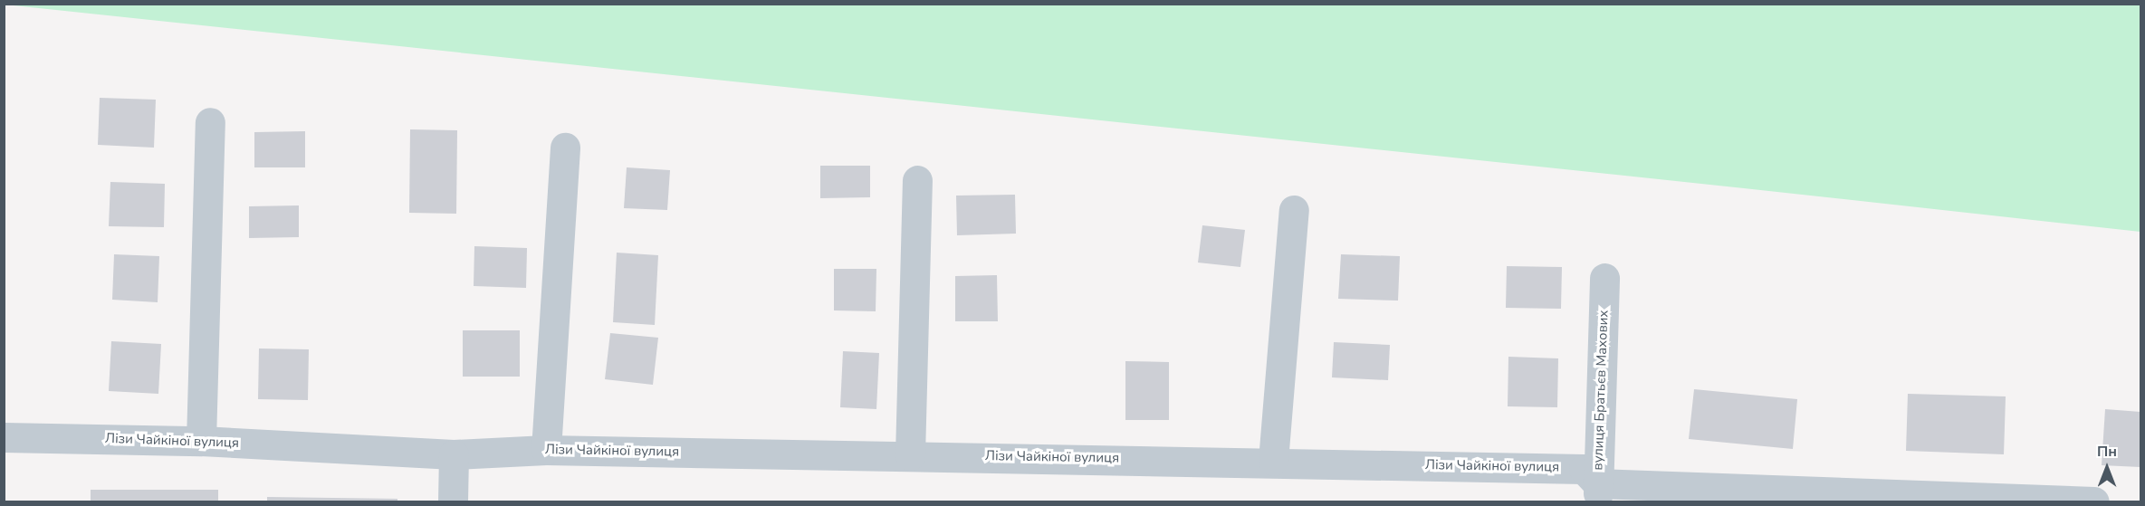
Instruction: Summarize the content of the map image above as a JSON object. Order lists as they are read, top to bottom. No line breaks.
{"streets":{"street":["вулиця Братьєв Махових","Лізи Чайкіної вулиця"]},"crossings":[["вулиця Братьєв Махових","Лізи Чайкіної вулиця"]],"north":"top"}
